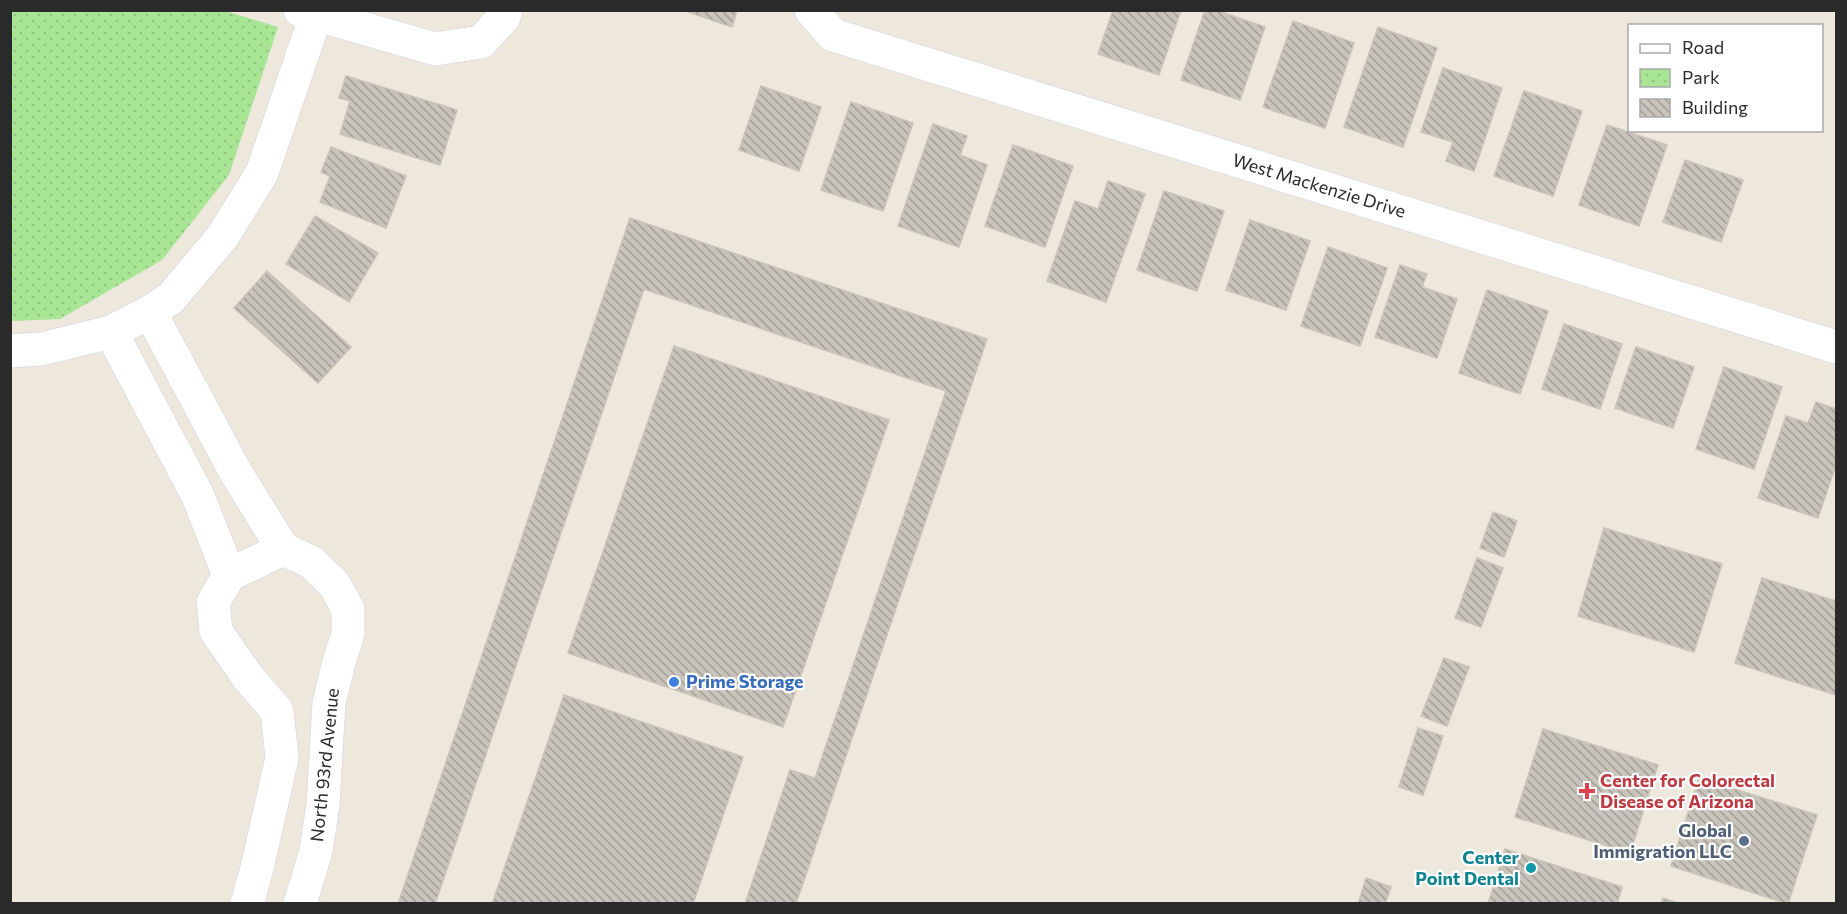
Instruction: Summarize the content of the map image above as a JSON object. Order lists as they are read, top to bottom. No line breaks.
{"streets":{"street":["West Mackenzie Drive","North 93rd Avenue"]},"places":{"other":["Prime Storage","Global Immigration LLC","Center Point Dental"],"health":["Center for Colorectal Disease of Arizona"]},"legend":["Road","Park","Building"]}
